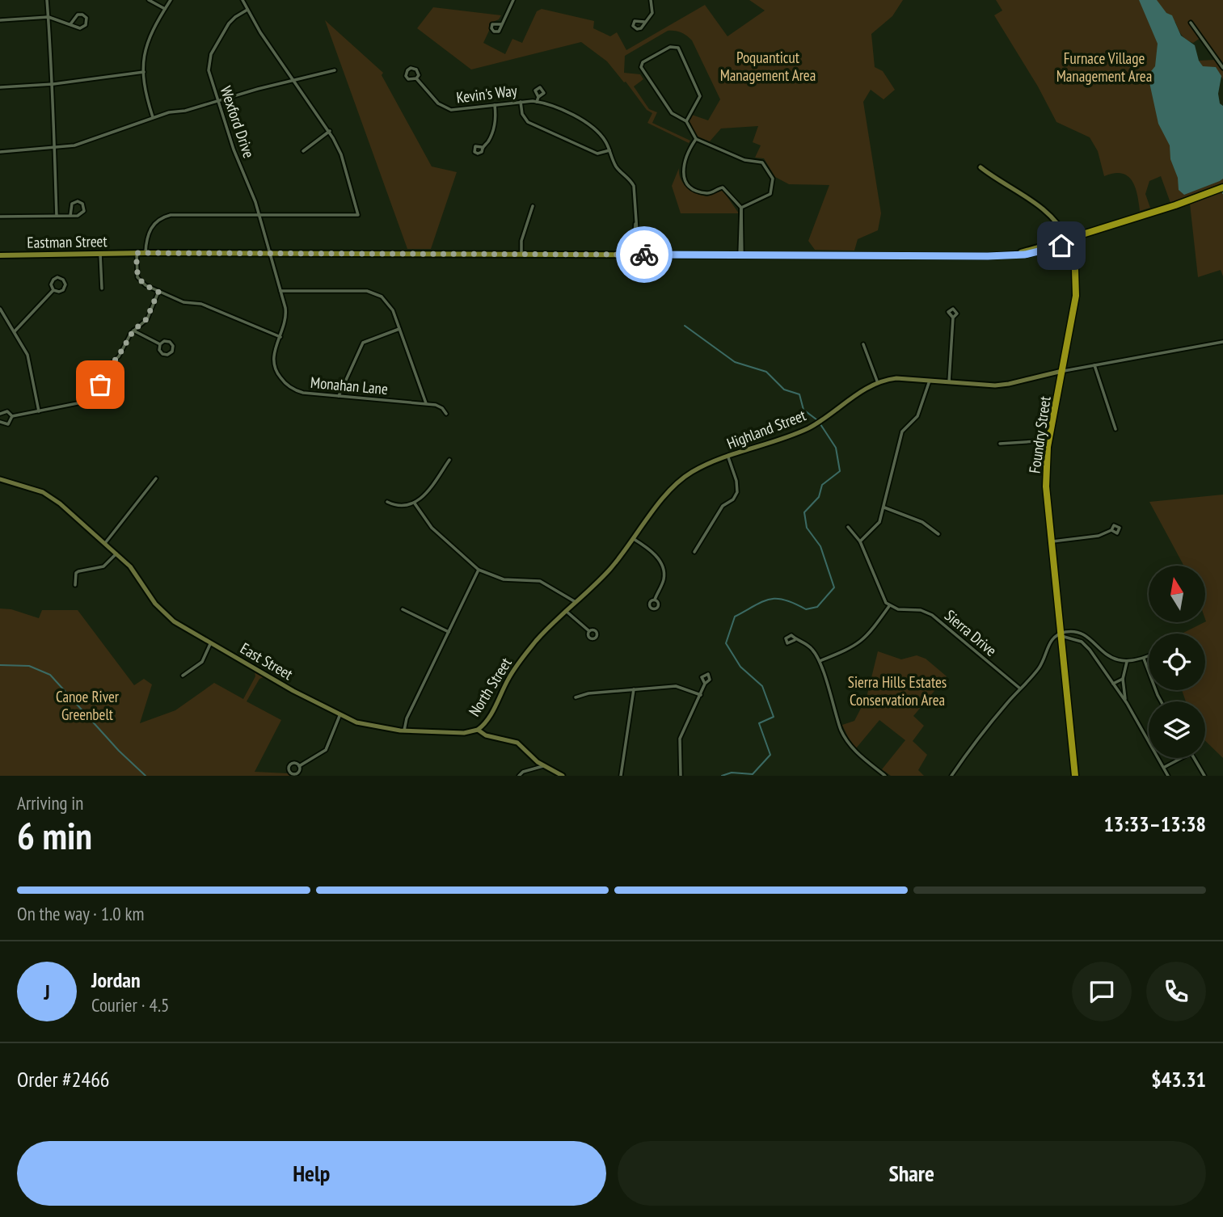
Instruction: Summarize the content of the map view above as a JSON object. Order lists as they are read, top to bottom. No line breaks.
{"streets":{"highway":["Foundry Street"],"main road":["Eastman Street"],"street":["Kevin's Way","Wexford Drive","Monahan Lane","Highland Street","Sierra Drive","East Street","North Street"]},"crossings":[["Kevin's Way","Eastman Street"],["Wexford Drive","Eastman Street"],["Wexford Drive","Monahan Lane"],["Eastman Street","Monahan Lane"],["Eastman Street","Foundry Street"],["Highland Street","Foundry Street"],["Highland Street","North Street"],["East Street","North Street"]],"parks":["Poquanticut Management Area","Furnace Village Management Area","Sierra Hills Estates Conservation Area","Canoe River Greenbelt"],"north":"top","page":{"heading":["6 min","Arriving in","13:33–13:38"],"panel":["Jordan","Courier · 4.5","Order #2466","$43.31"],"bar":"On the way · 1.0 km","round":"J","buttons":["Help","Share"]}}
